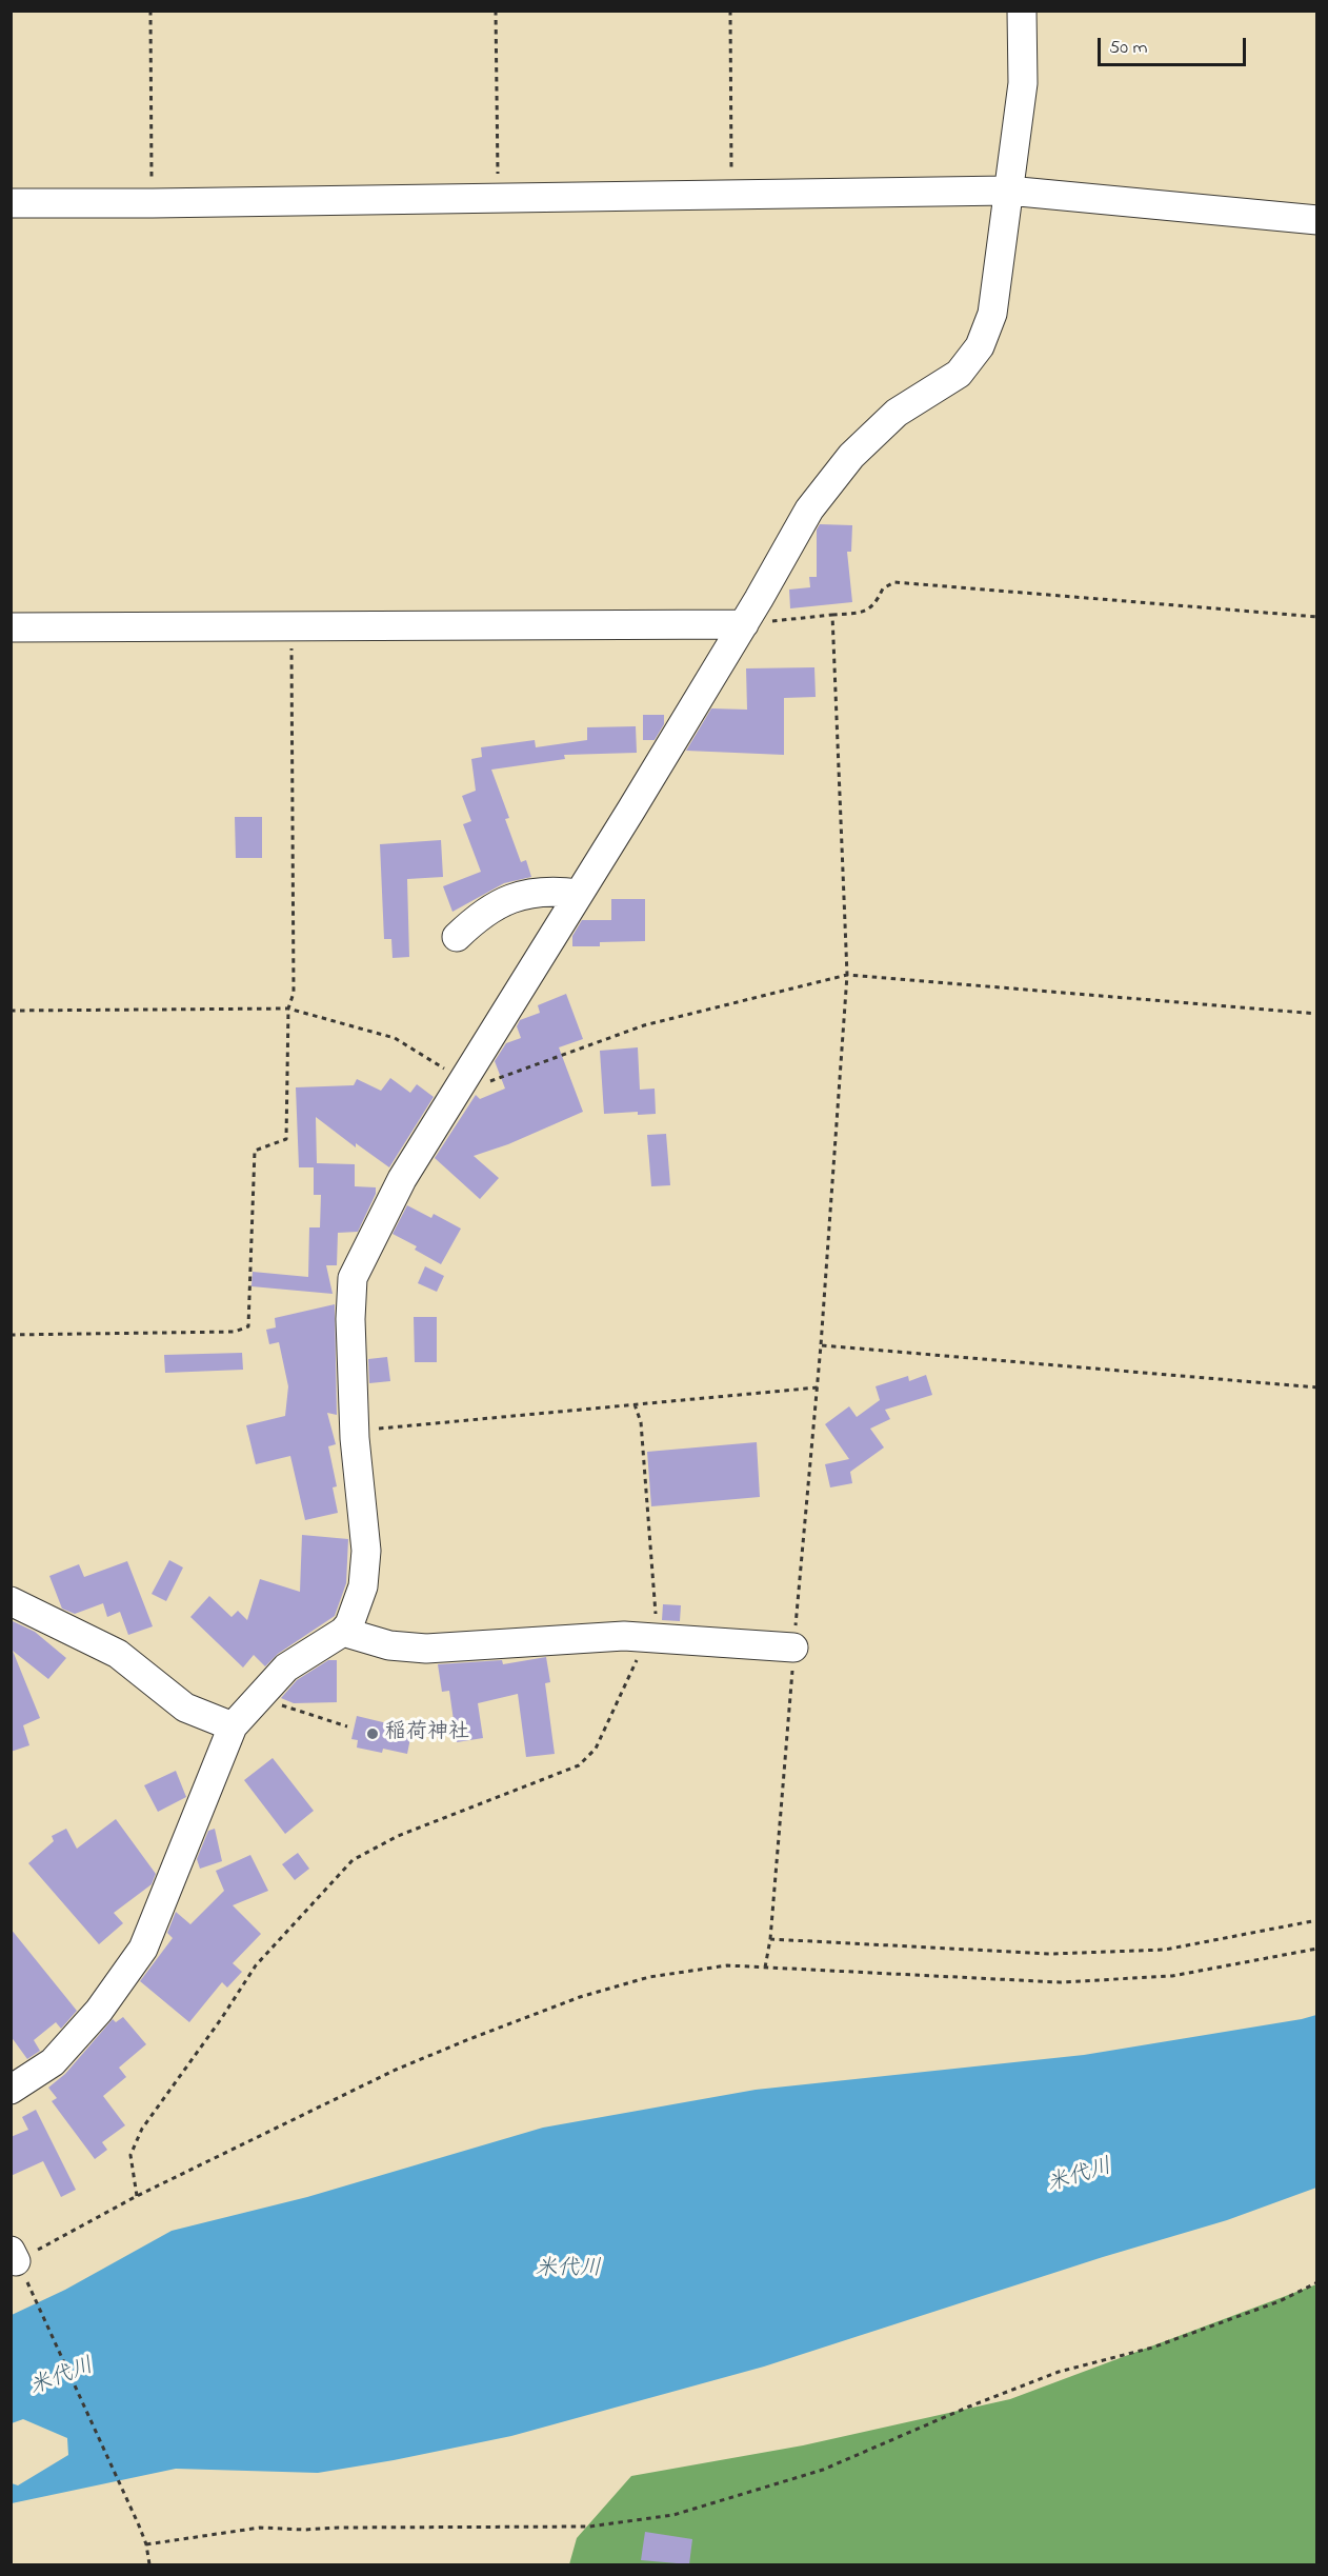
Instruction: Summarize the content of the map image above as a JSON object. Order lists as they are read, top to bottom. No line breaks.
{"water":["米代川"],"places":["稲荷神社"],"scale_bar":"50 m"}
